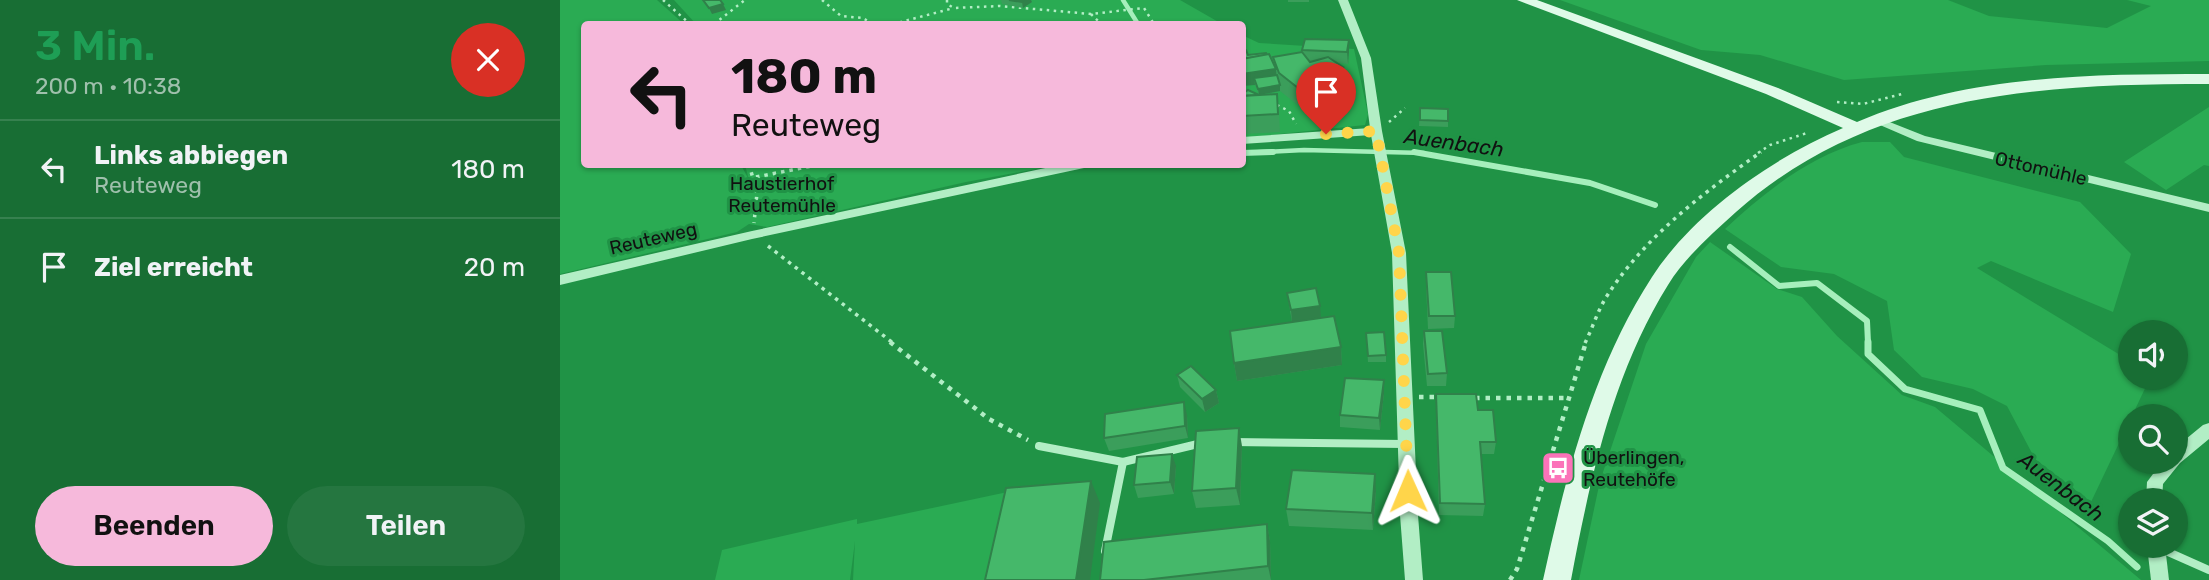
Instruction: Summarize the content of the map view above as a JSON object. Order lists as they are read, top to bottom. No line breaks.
{"streets":{"street":["Ottomühle","Reuteweg"]},"water":["Auenbach"],"parks":["Haustierhof Reutemühle"],"places":{"bus stop":["Überlingen, Reutehöfe"]},"page":{"heading":["3 Min.","200 m · 10:38"],"turn":["180 m","Reuteweg"],"list":[{"name":"Links abbiegen","note":"Reuteweg","value":"180 m"},{"name":"Ziel erreicht","value":"20 m"}],"buttons":["Beenden","Teilen"]}}
